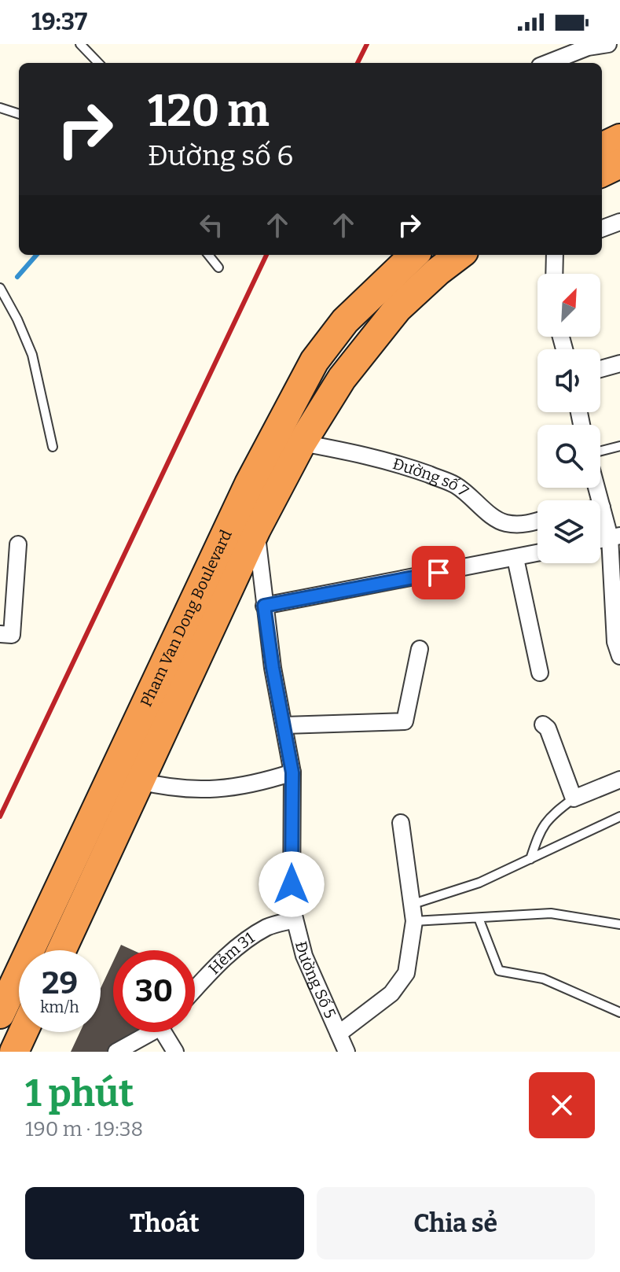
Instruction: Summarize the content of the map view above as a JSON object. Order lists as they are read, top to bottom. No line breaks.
{"streets":{"highway":["Pham Van Dong Boulevard"],"street":["Đường số 7","Hẻm 31","Đường Số 5"]},"crossings":[["Đường số 7","Pham Van Dong Boulevard"],["Pham Van Dong Boulevard","Đường Số 5"],["Hẻm 31","Đường Số 5"]],"north":"top right","page":{"status":"19:37","turn":["120 m","Đường số 6"],"speed":"29 km/h","limit":"30","heading":["1 phút","190 m · 19:38"],"buttons":["Thoát","Chia sẻ"]}}
